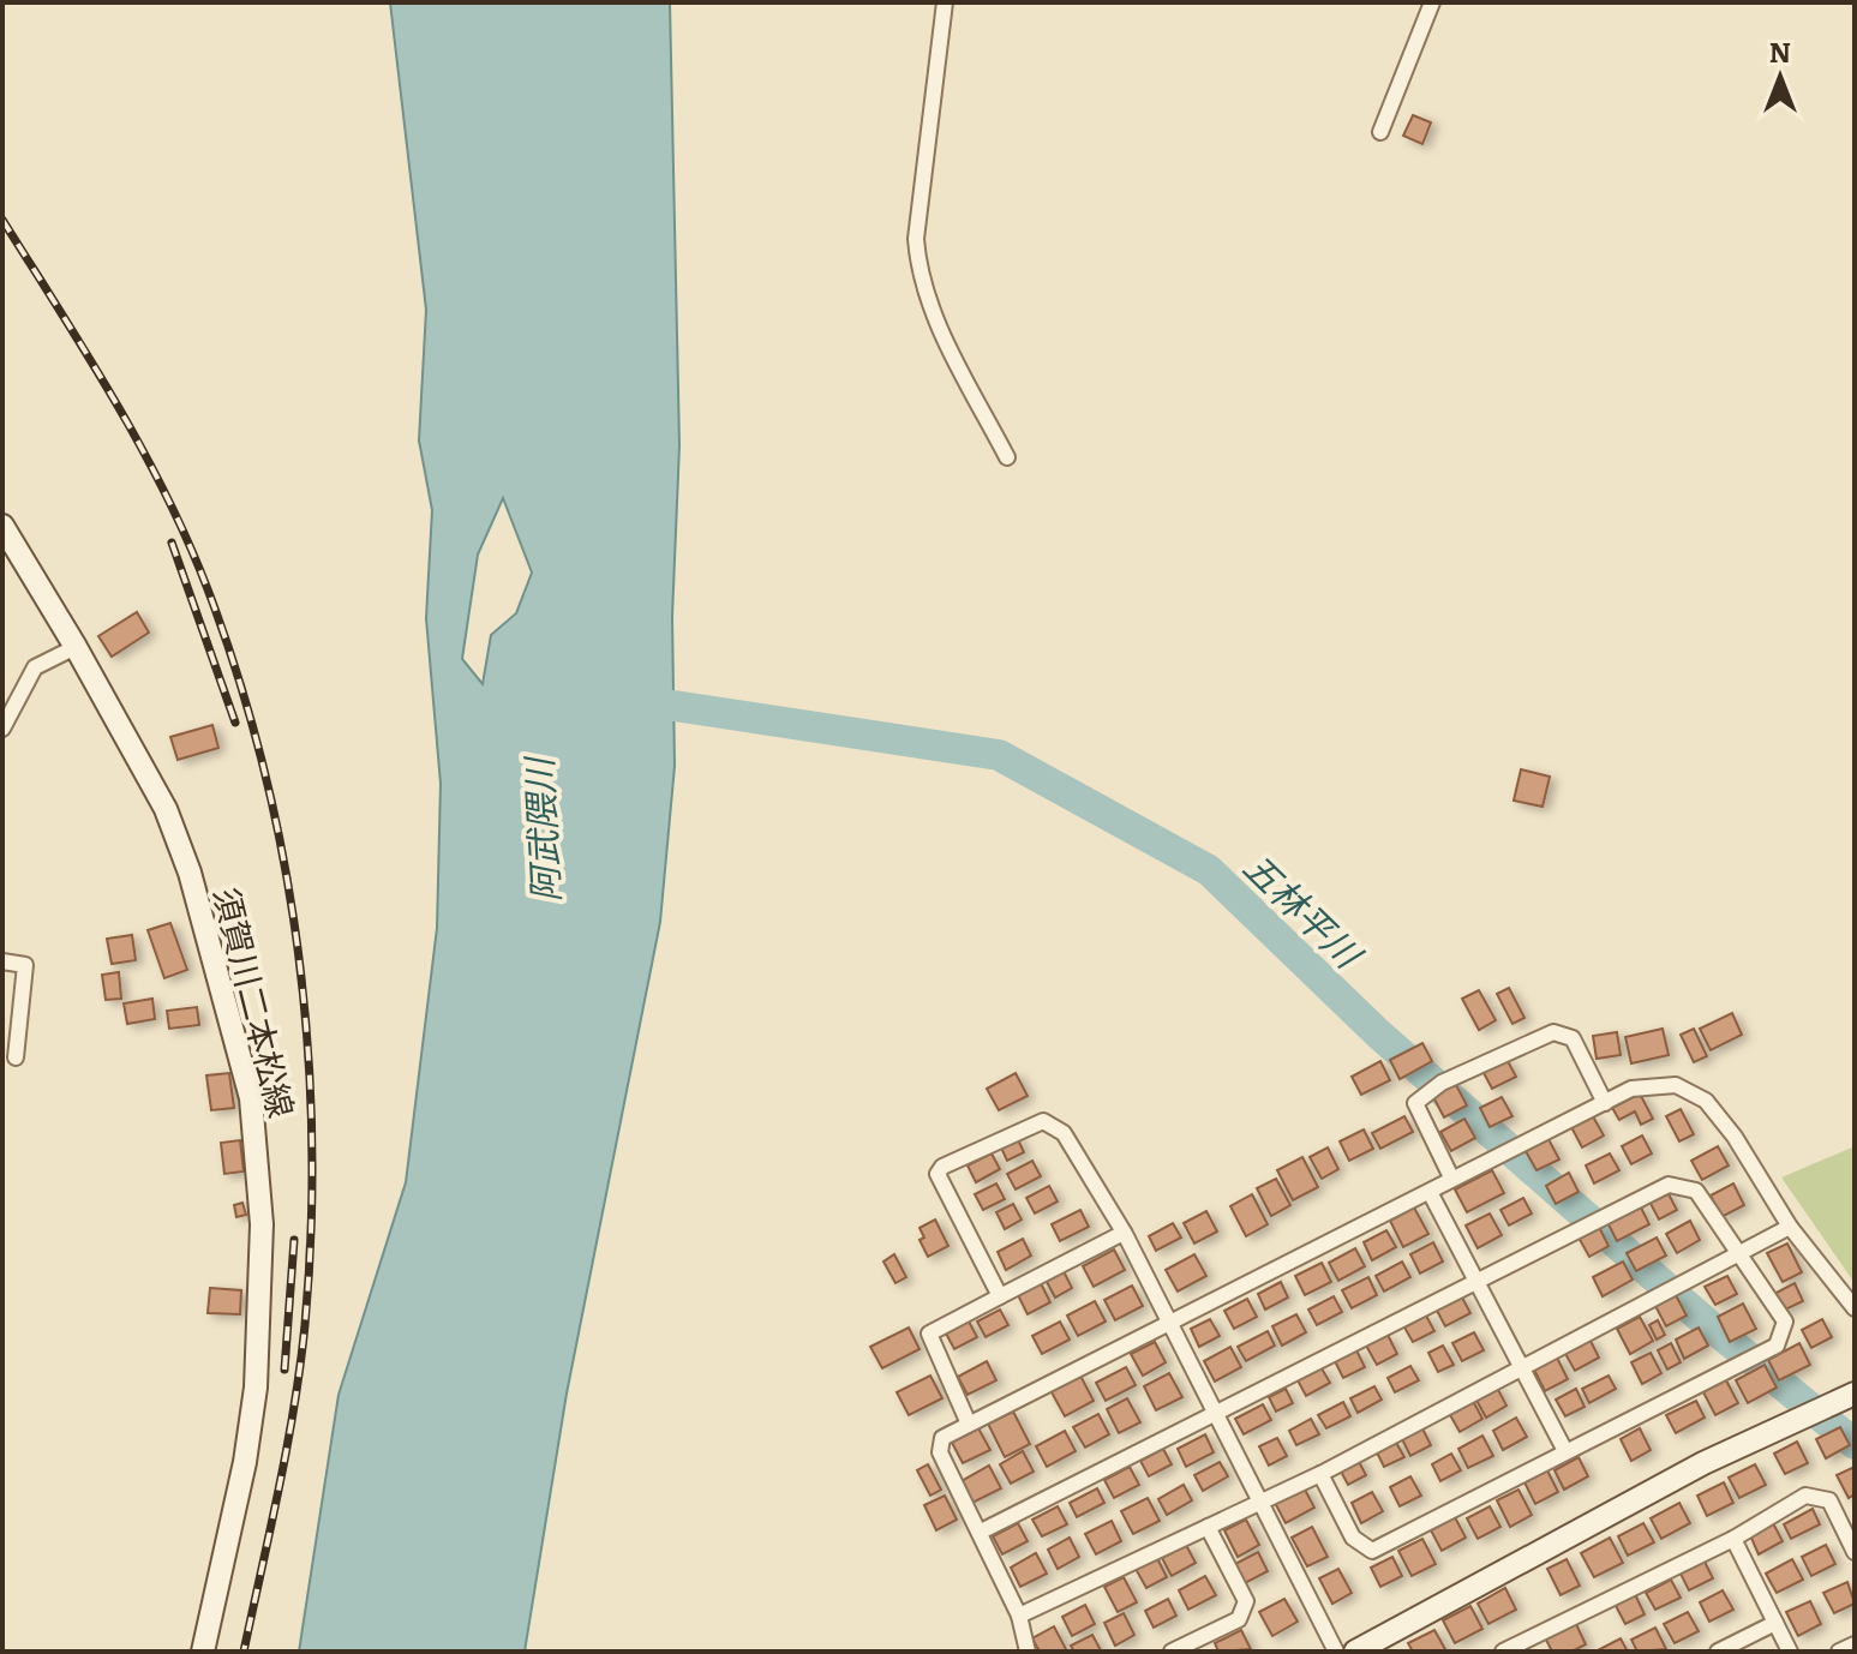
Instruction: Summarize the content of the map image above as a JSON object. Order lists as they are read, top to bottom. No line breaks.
{"streets":{"main road":["須賀川二本松線"]},"water":["阿武隈川","五林平川"],"north":"top"}
